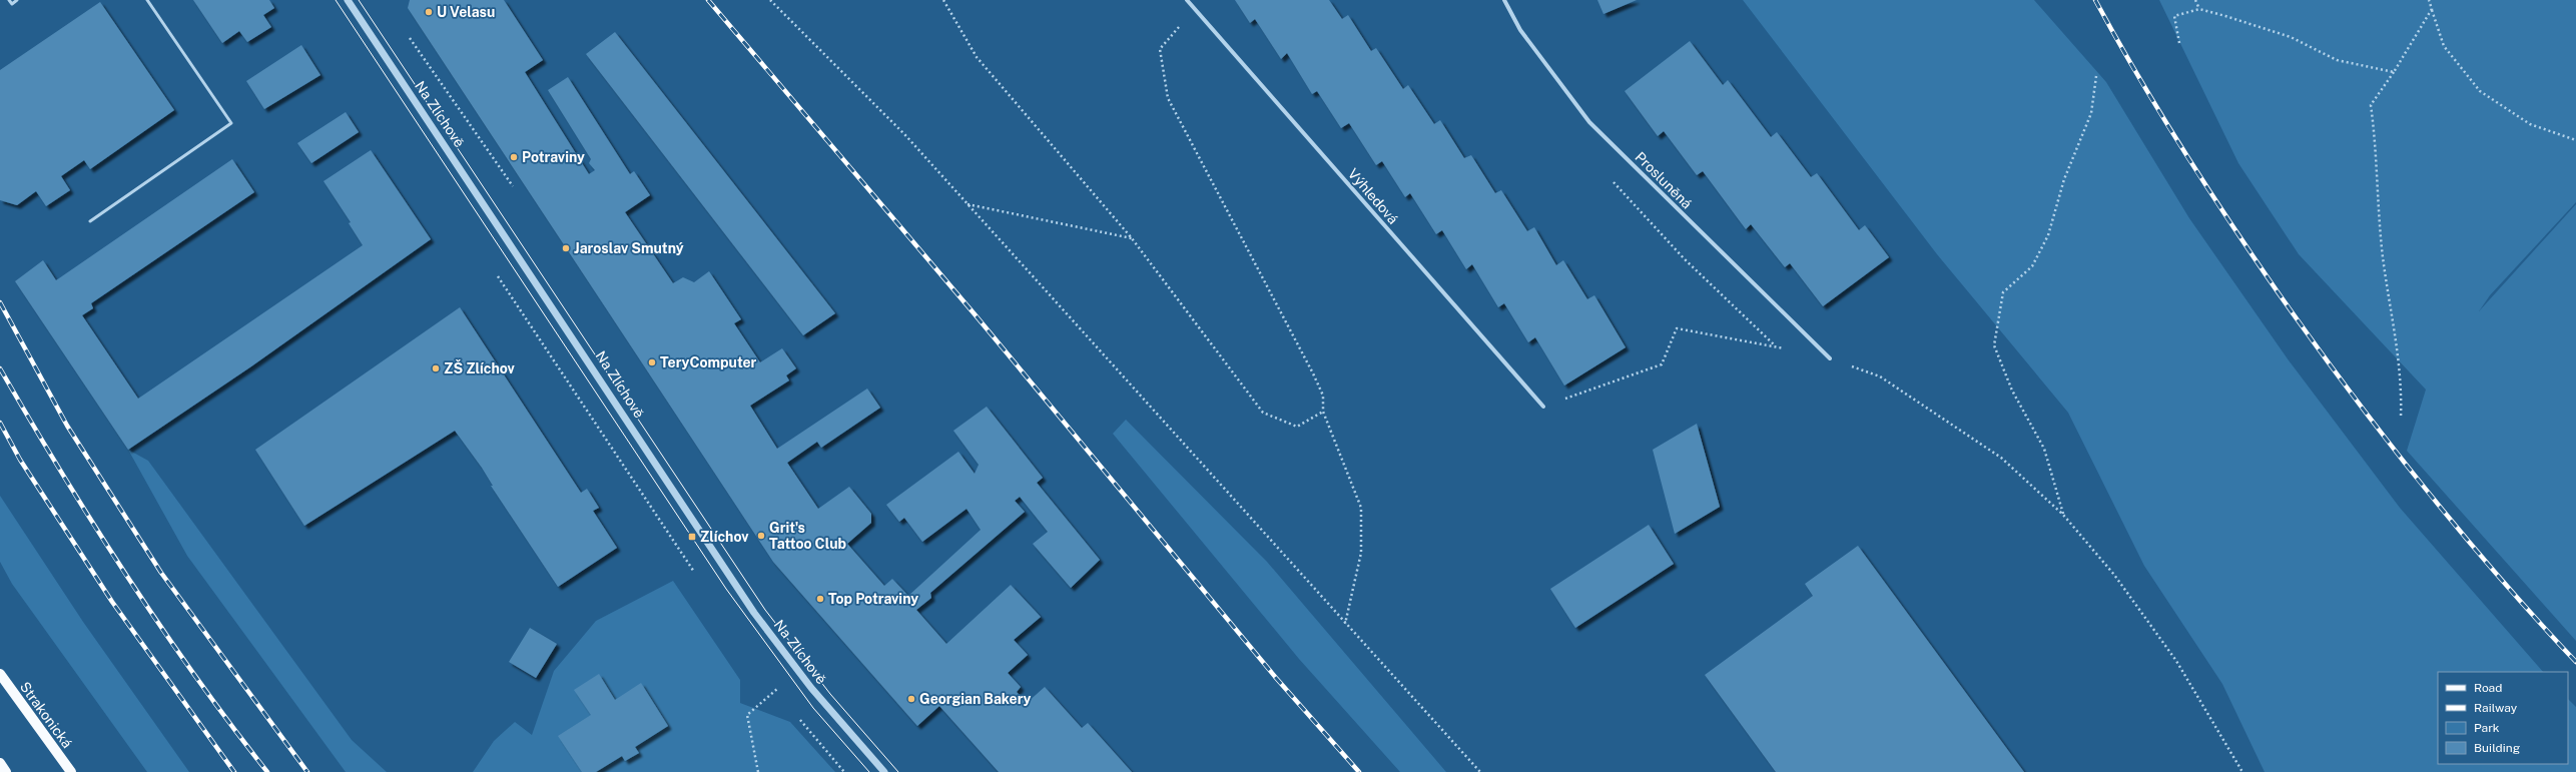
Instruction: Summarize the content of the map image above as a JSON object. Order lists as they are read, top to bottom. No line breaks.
{"streets":{"main road":["Strakonická"],"street":["Na Zlíchově","Prosluněná","Výhledová"]},"places":{"other":["U Velasu","Potraviny","Jaroslav Smutný","TeryComputer","ZŠ Zlíchov","Grit's Tattoo Club","Top Potraviny","Georgian Bakery"],"transit":["Zlíchov"]},"legend":["Road","Railway","Park","Building"]}
